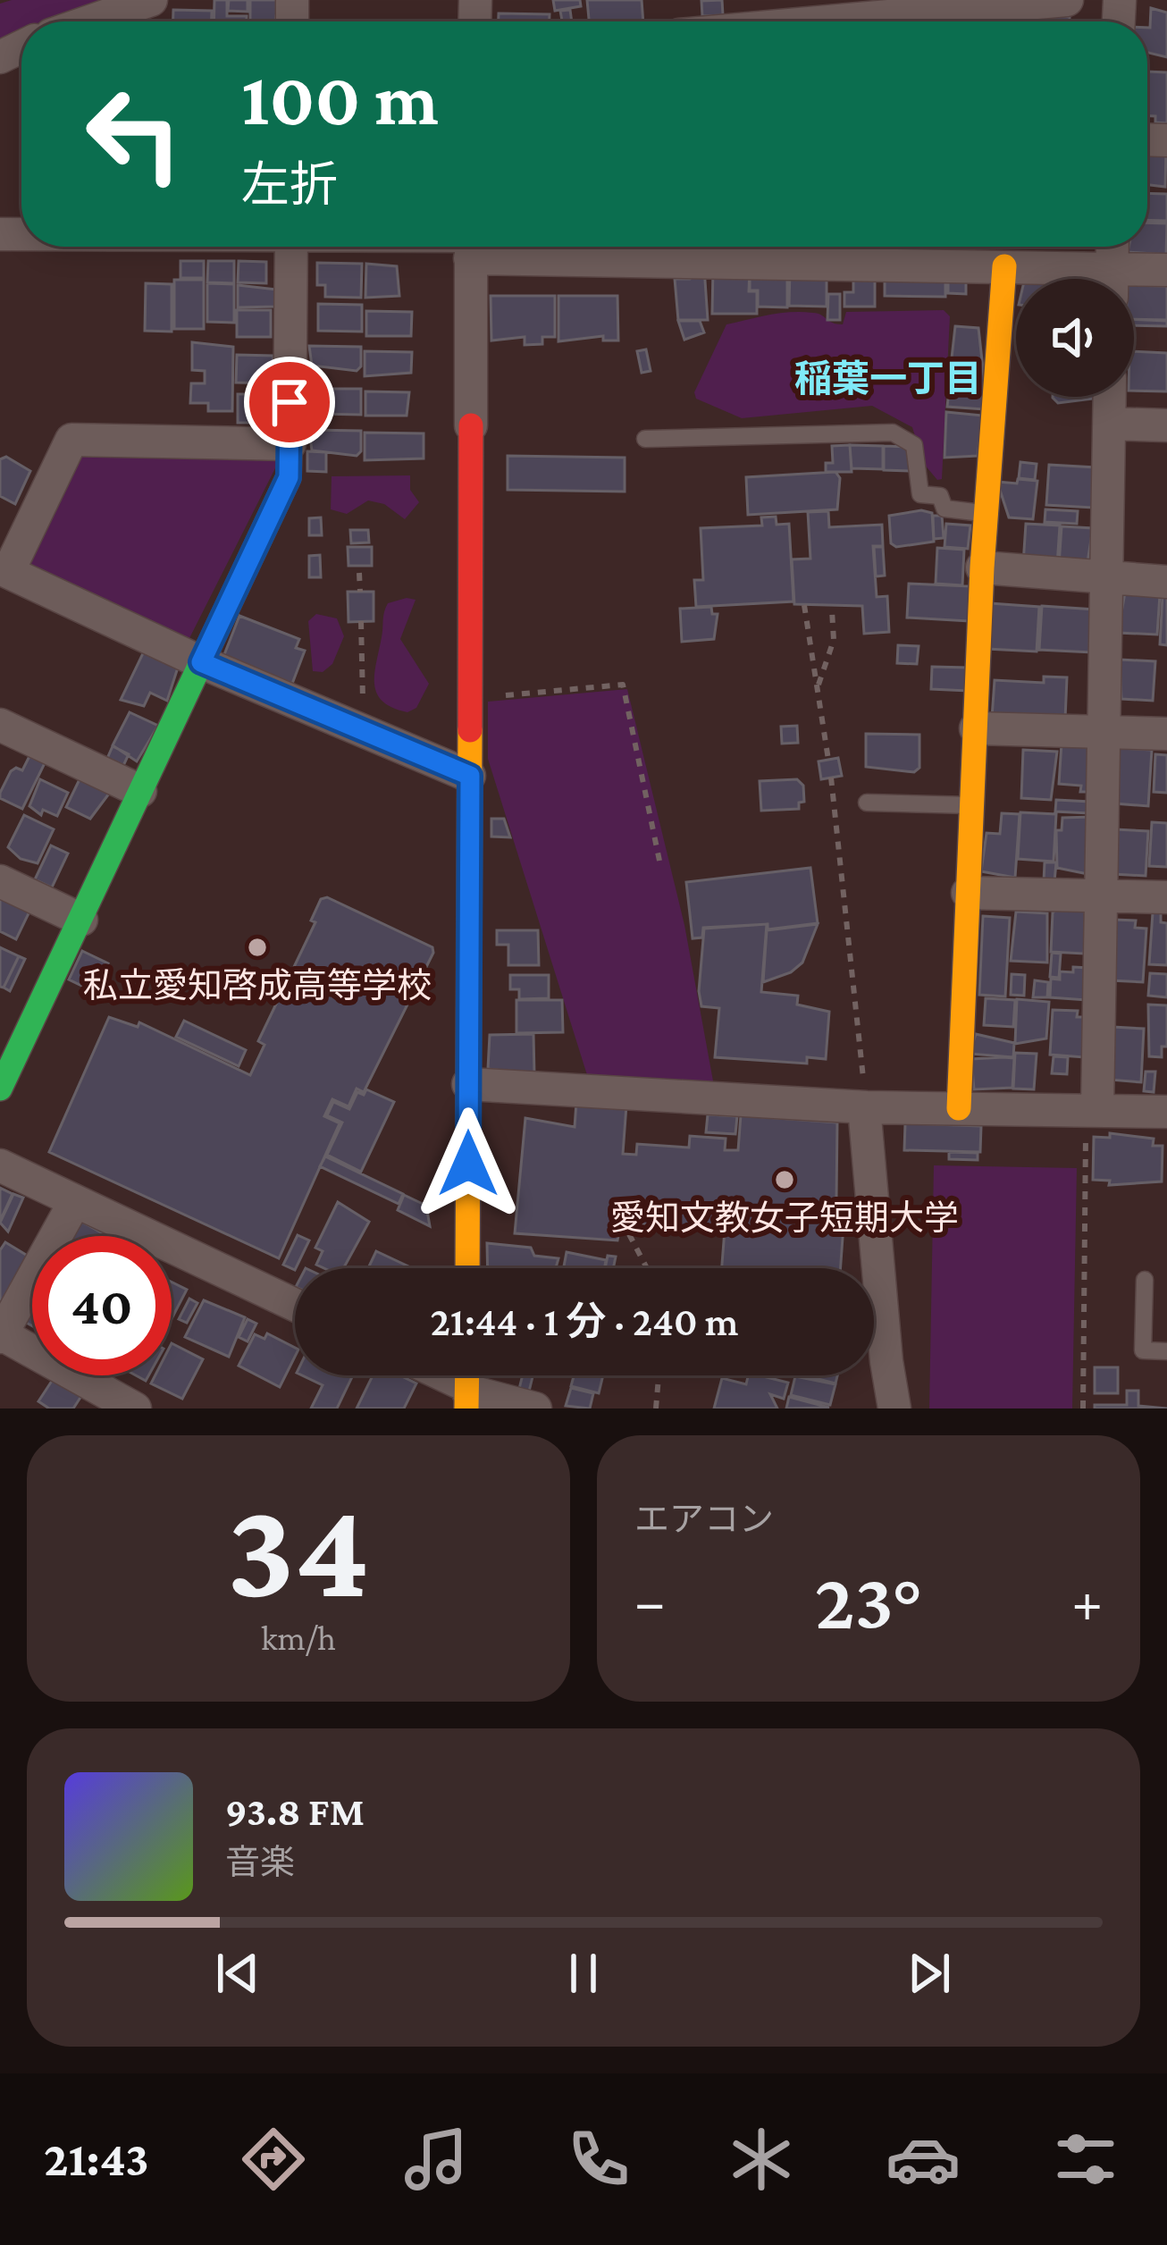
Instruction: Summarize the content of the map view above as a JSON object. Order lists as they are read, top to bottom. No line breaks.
{"districts":["稲葉一丁目"],"places":["私立愛知啓成高等学校","愛知文教女子短期大学"],"page":{"turn":["100 m","左折"],"limit":"40","trip":"21:44 · 1 分 · 240 m","tile":[["34","km/h"],"エアコン"],"heat":["−","23°","+"],"song":["93.8 FM","音楽"],"tabs":"21:43"}}
